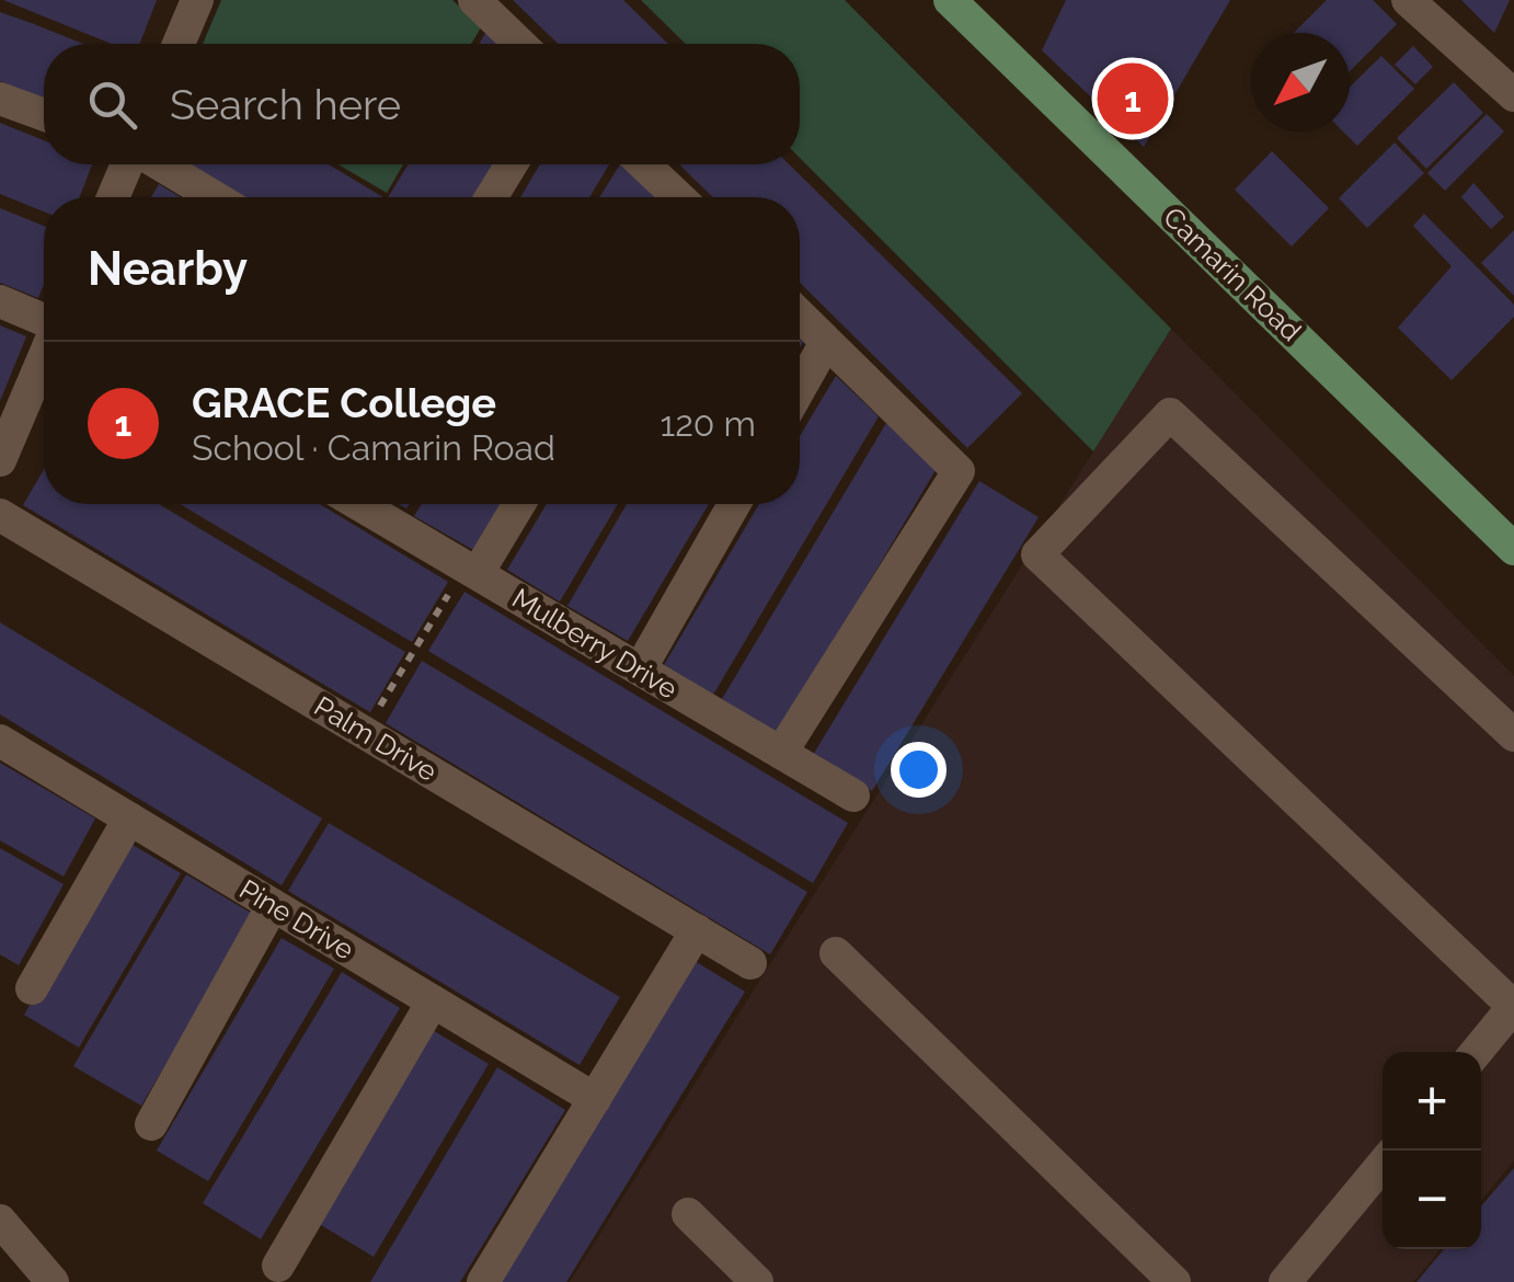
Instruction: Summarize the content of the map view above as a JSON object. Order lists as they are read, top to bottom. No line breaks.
{"streets":{"main road":["Camarin Road"],"street":["Mulberry Drive","Palm Drive","Pine Drive"]},"north":"bottom left","page":{"search":"Search here","pins":"1","heading":"Nearby","list":[{"mark":"1","name":"GRACE College","note":"School · Camarin Road","value":"120 m"}],"map_buttons":["+","−"]}}
